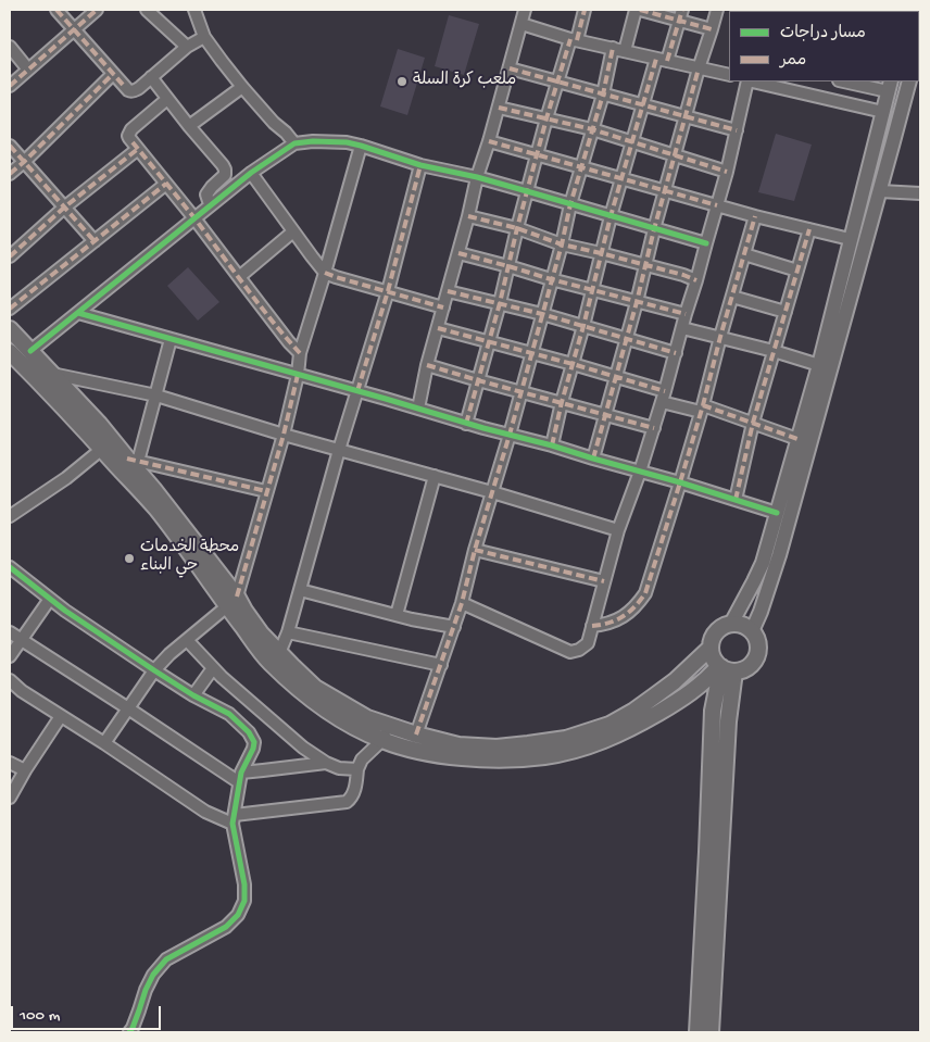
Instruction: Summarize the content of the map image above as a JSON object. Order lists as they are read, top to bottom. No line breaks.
{"places":["ملعب كرة السلة","محطة الخدمات حي البناء"],"legend":["مسار دراجات","ممر"],"scale_bar":"100 m"}
